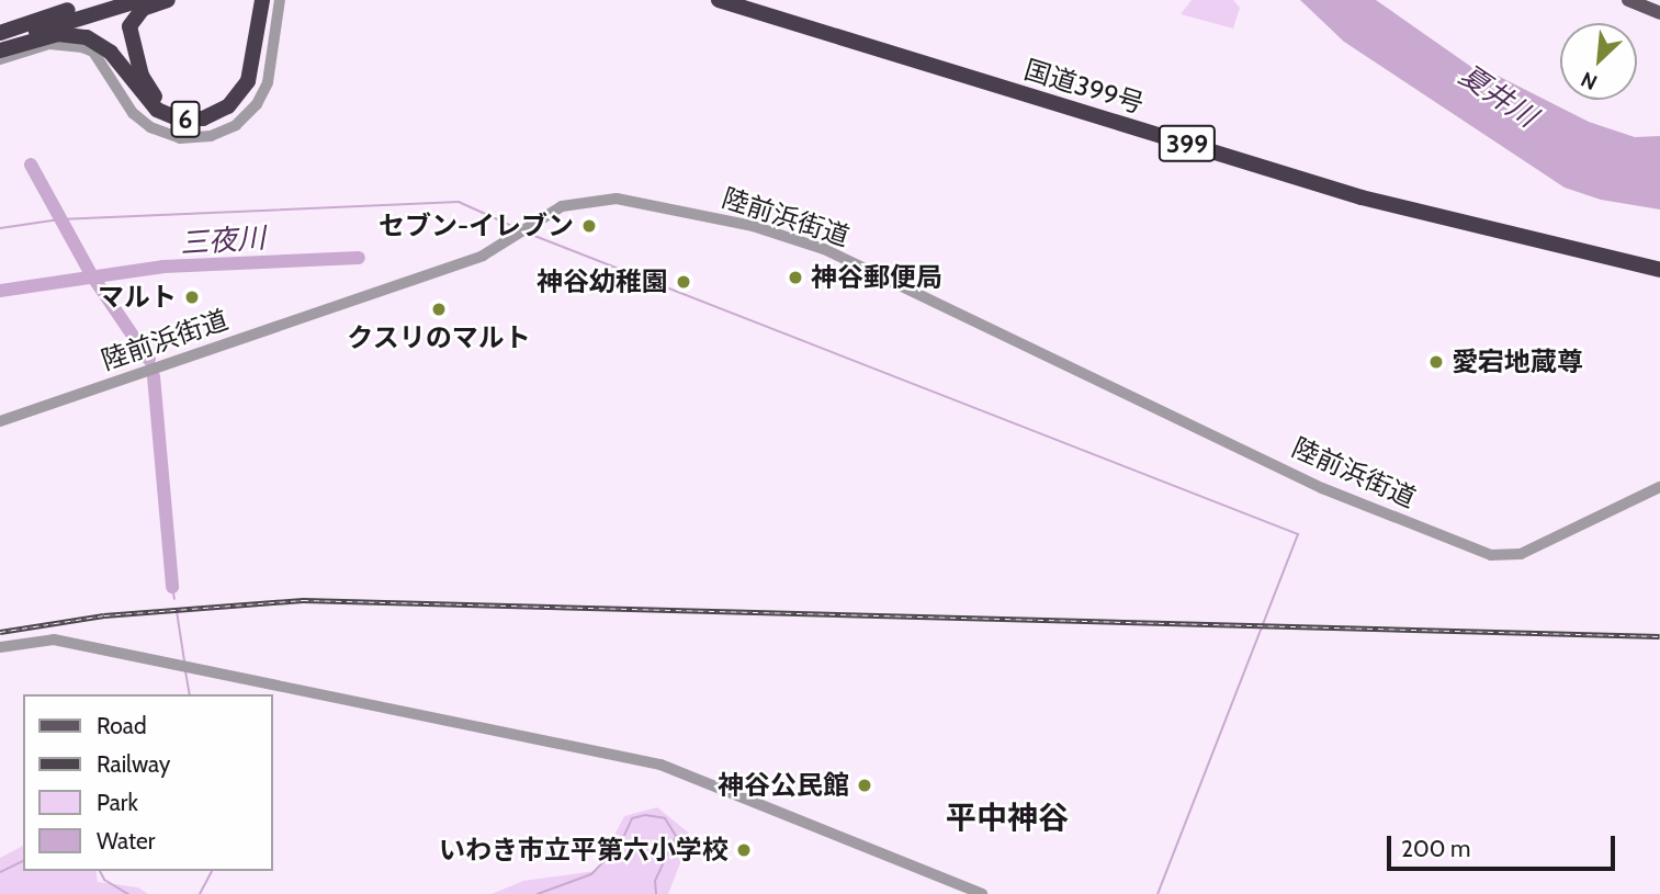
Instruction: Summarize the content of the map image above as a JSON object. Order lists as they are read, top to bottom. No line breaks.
{"streets":{"highway":["国道399号","6","399"],"street":["陸前浜街道"]},"districts":["平中神谷"],"water":["夏井川","三夜川"],"places":["セブン-イレブン","神谷郵便局","神谷幼稚園","マルト","クスリのマルト","愛宕地蔵尊","神谷公民館","いわき市立平第六小学校"],"legend":["Road","Railway","Park","Water"],"scale_bar":"200 m","north":"bottom left"}
